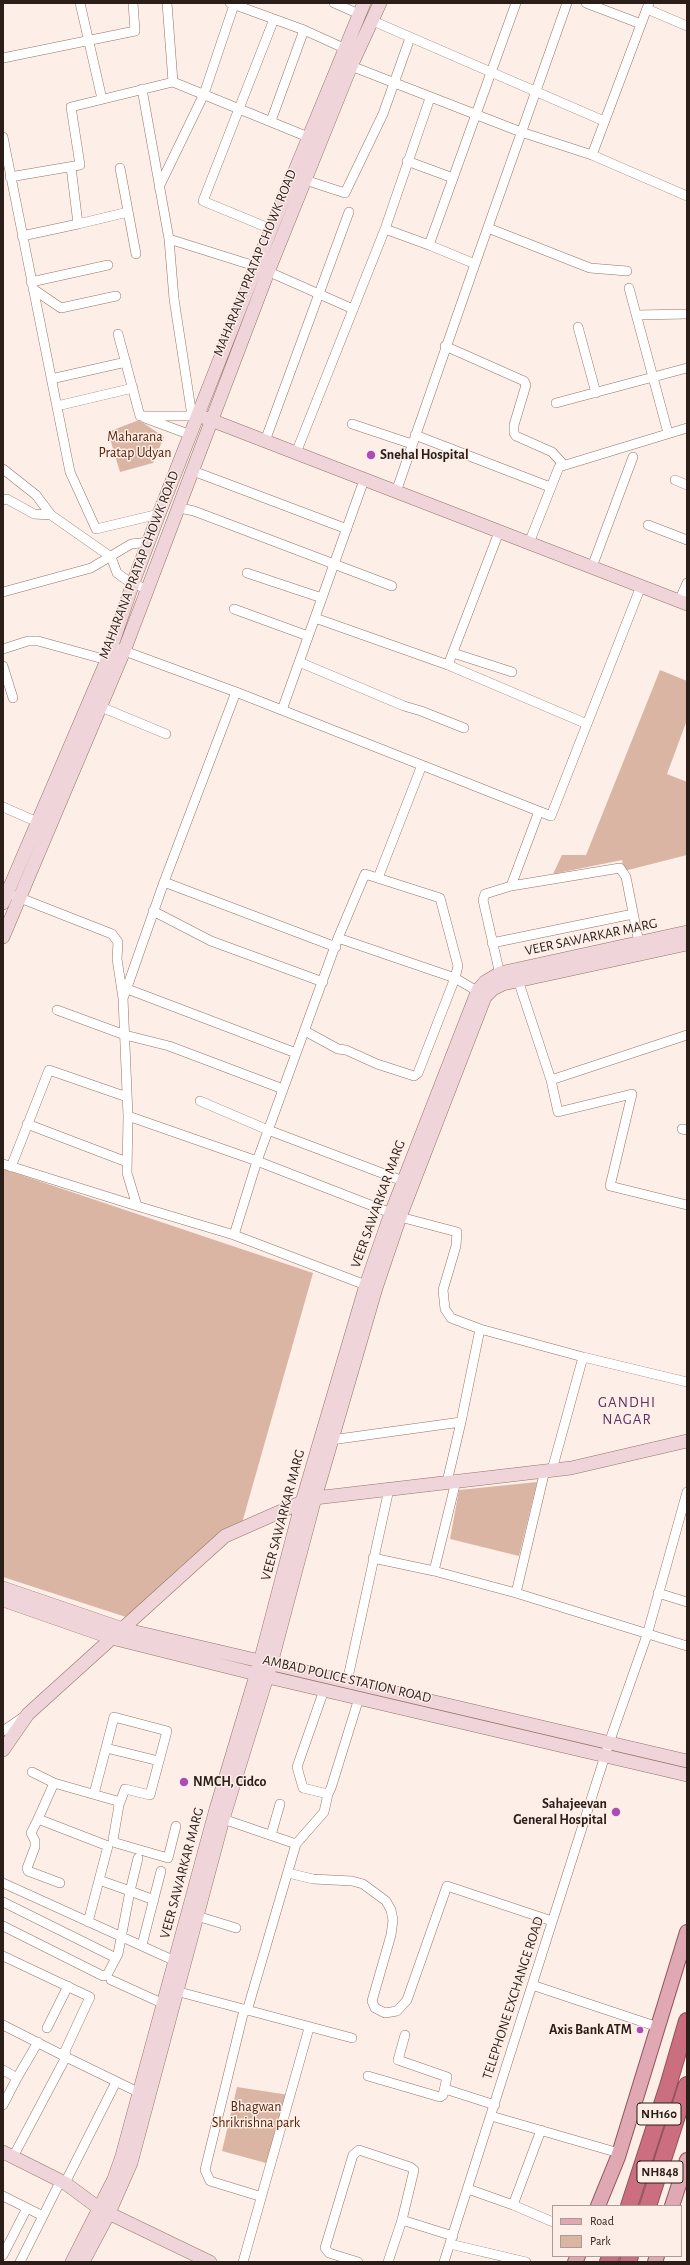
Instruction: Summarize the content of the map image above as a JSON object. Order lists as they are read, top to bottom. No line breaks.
{"streets":{"highway":["NH160","NH848"],"street":["MAHARANA PRATAP CHOWK ROAD","VEER SAWARKAR MARG","AMBAD POLICE STATION ROAD","TELEPHONE EXCHANGE ROAD"]},"crossings":[["VEER SAWARKAR MARG","AMBAD POLICE STATION ROAD"],["AMBAD POLICE STATION ROAD","TELEPHONE EXCHANGE ROAD"],["NH160","NH848"]],"districts":["GANDHI NAGAR"],"parks":["Maharana Pratap Udyan","Bhagwan Shrikrishna park"],"places":["Snehal Hospital","NMCH, Cidco","Sahajeevan General Hospital","Axis Bank ATM"],"legend":["Road","Park"]}
